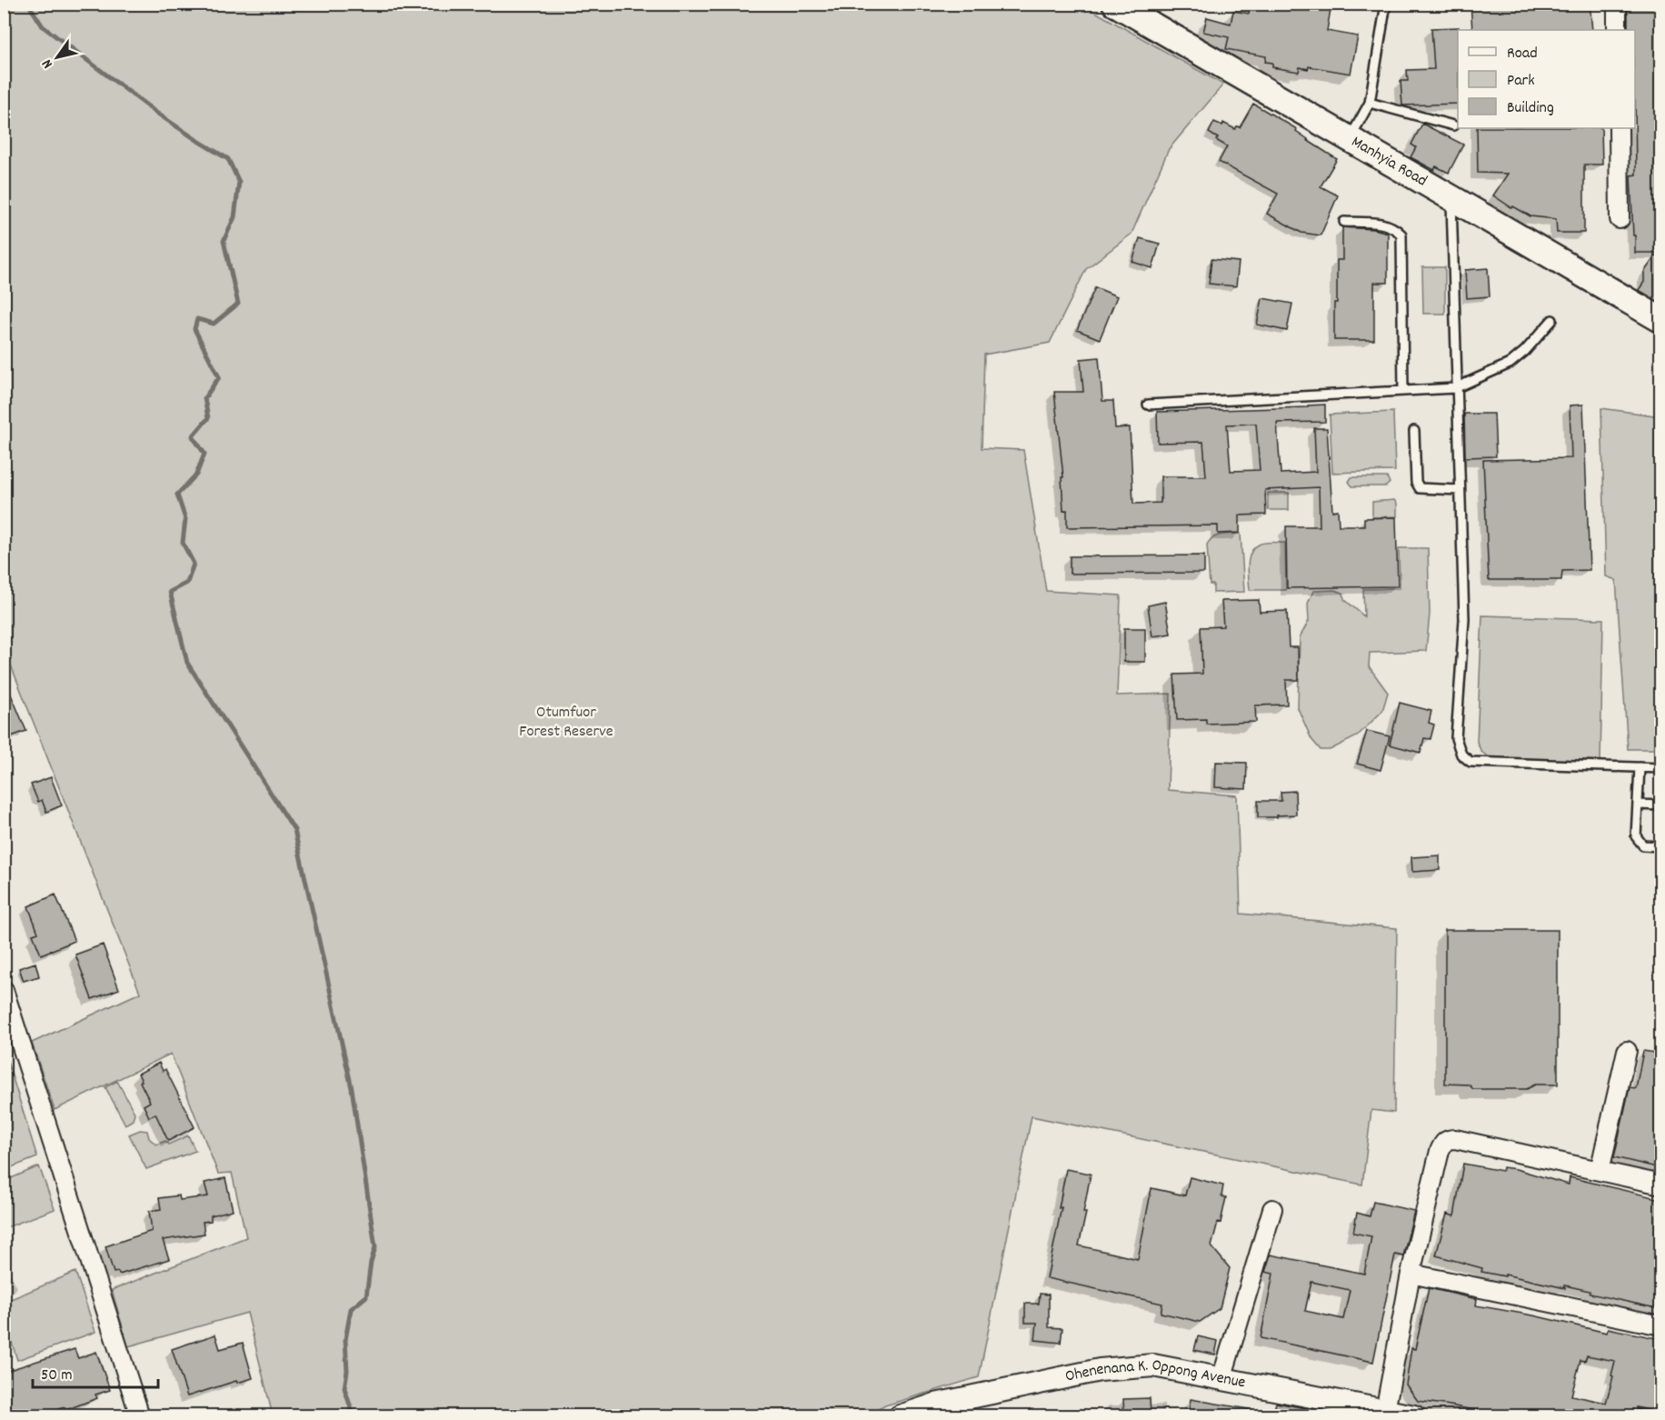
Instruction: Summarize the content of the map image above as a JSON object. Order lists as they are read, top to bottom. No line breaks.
{"streets":{"main road":["Manhyia Road"],"street":["Ohenenana K. Oppong Avenue"]},"parks":["Otumfuor Forest Reserve"],"legend":["Road","Park","Building"],"scale_bar":"50 m","north":"bottom left"}
